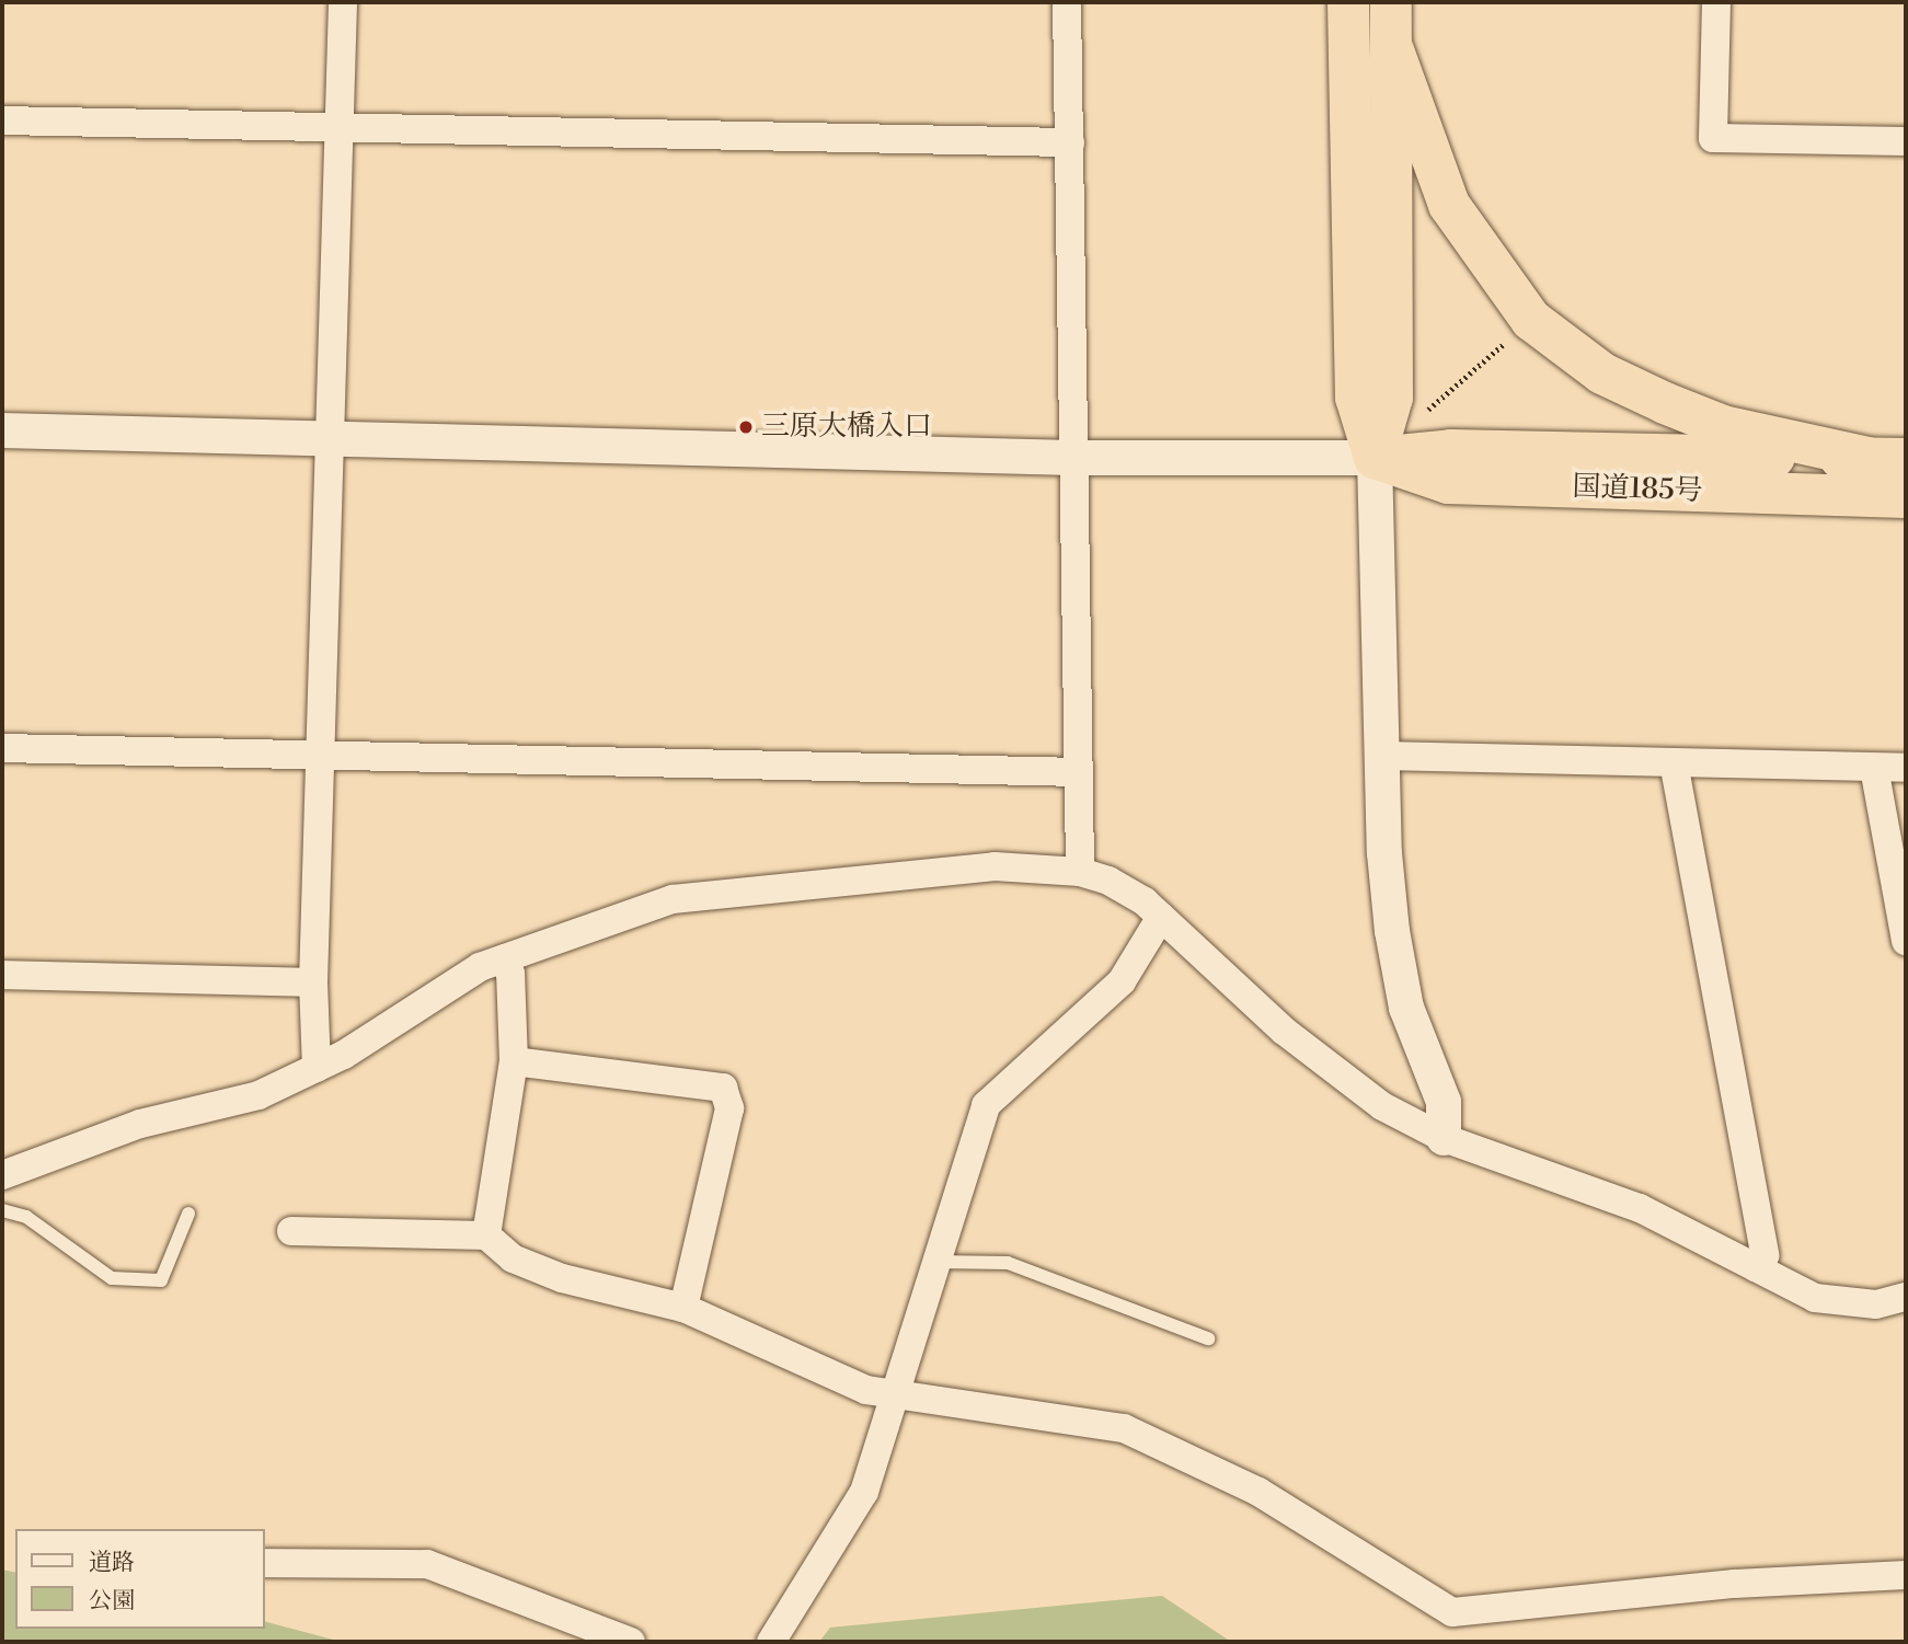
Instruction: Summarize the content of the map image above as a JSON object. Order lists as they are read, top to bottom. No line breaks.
{"streets":{"highway":["国道185号"]},"places":["三原大橋入口"],"legend":["道路","公園"]}
